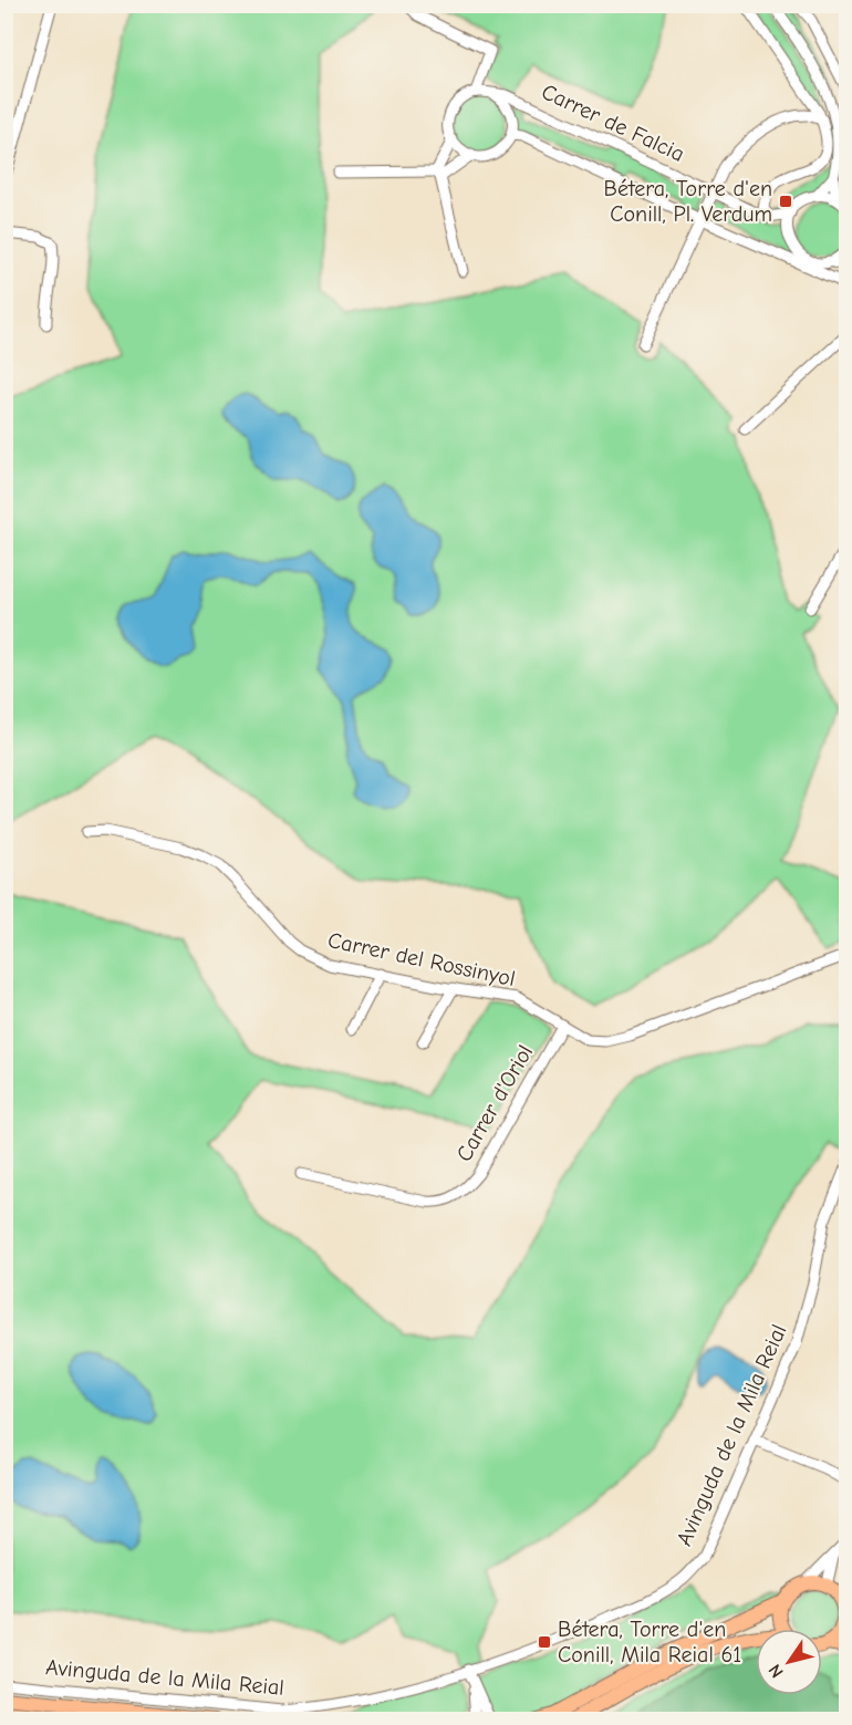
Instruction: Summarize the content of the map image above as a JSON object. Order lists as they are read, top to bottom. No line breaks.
{"streets":{"street":["Carrer de Falcia","Carrer del Rossinyol","Carrer d'Oriol","Avinguda de la Mila Reial"]},"crossings":[["Carrer del Rossinyol","Carrer d'Oriol"]],"places":{"transit":["Bétera, Torre d'en Conill, Pl. Verdum","Bétera, Torre d'en Conill, Mila Reial 61"]},"north":"bottom left"}
